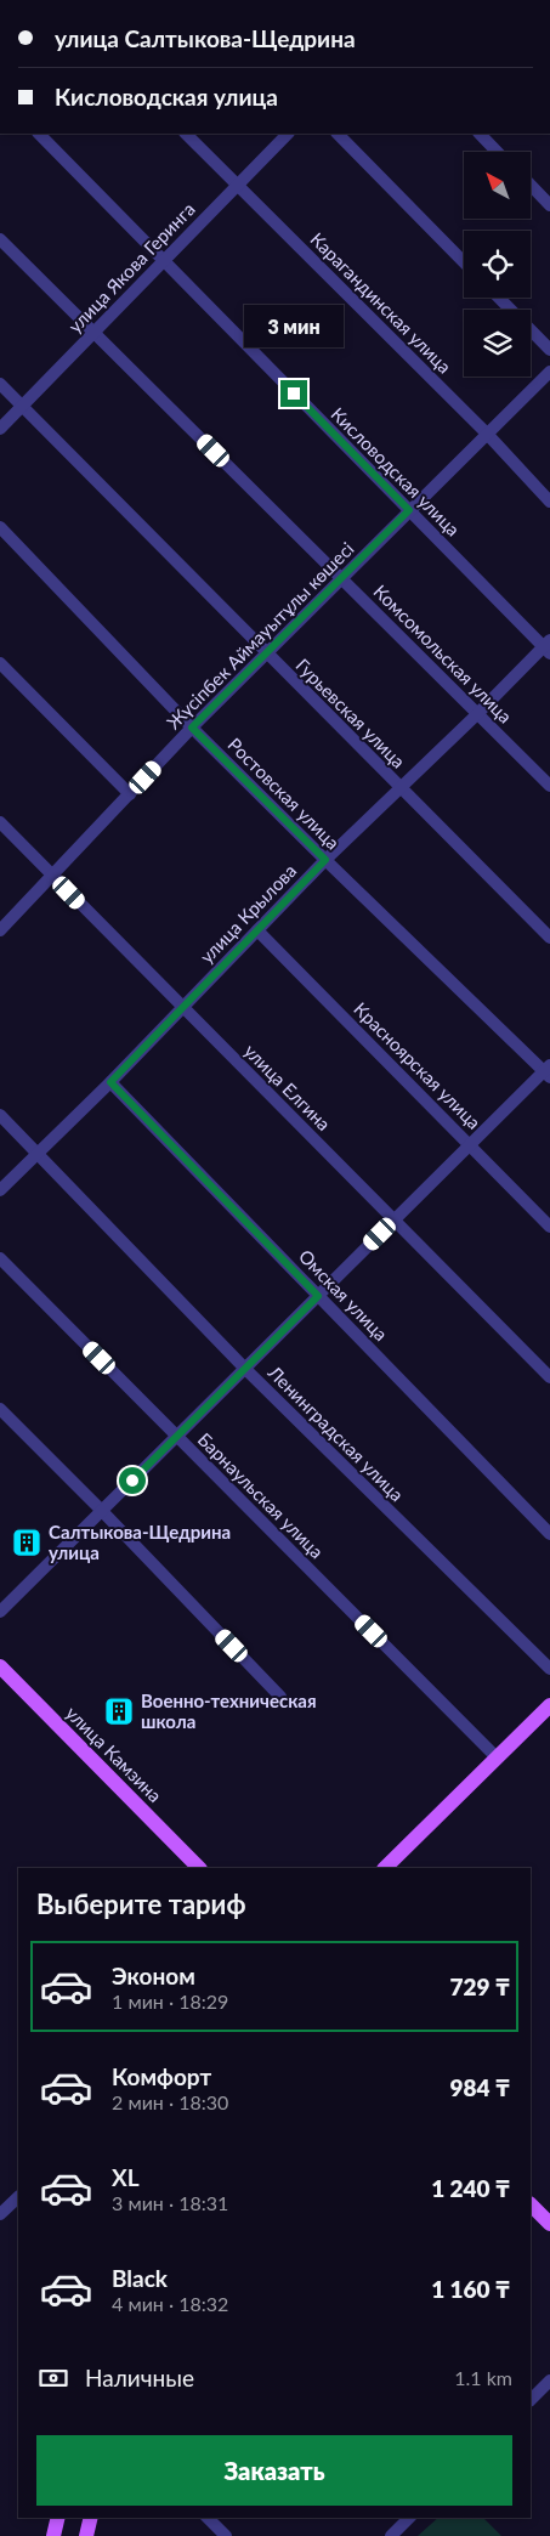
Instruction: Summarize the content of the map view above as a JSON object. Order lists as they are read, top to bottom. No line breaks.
{"streets":{"main road":["улица Камзина"],"street":["улица Якова Геринга","Карагандинская улица","Кисловодская улица","Жүсіпбек Аймауытұлы көшесі","Комсомольская улица","Гурьевская улица","Ростовская улица","улица Крылова","Красноярская улица","улица Елгина","Омская улица","Ленинградская улица","Барнаульская улица"]},"crossings":[["улица Якова Геринга","Карагандинская улица"],["улица Якова Геринга","Кисловодская улица"],["улица Якова Геринга","Комсомольская улица"],["улица Якова Геринга","Гурьевская улица"],["Карагандинская улица","Жүсіпбек Аймауытұлы көшесі"],["Кисловодская улица","Жүсіпбек Аймауытұлы көшесі"],["Кисловодская улица","улица Крылова"],["Жүсіпбек Аймауытұлы көшесі","Комсомольская улица"],["Жүсіпбек Аймауытұлы көшесі","Гурьевская улица"],["Жүсіпбек Аймауытұлы көшесі","Ростовская улица"],["Жүсіпбек Аймауытұлы көшесі","улица Елгина"],["Комсомольская улица","улица Крылова"],["Гурьевская улица","улица Крылова"],["Ростовская улица","улица Крылова"],["улица Крылова","Красноярская улица"],["улица Крылова","улица Елгина"],["улица Крылова","Омская улица"],["улица Крылова","Ленинградская улица"]],"places":{"building":["Салтыкова-Щедрина улица","Военно-техническая школа"]},"north":"top left","page":{"banner":["улица Салтыкова-Щедрина","Кисловодская улица"],"bubble":"3 мин","heading":"Выберите тариф","list":[{"name":"Эконом","note":"1 мин · 18:29","value":"729 ₸"},{"name":"Комфорт","note":"2 мин · 18:30","value":"984 ₸"},{"name":"XL","note":"3 мин · 18:31","value":"1 240 ₸"},{"name":"Black","note":"4 мин · 18:32","value":"1 160 ₸"}],"pay":["Наличные","1.1 km"],"buttons":"Заказать"}}
